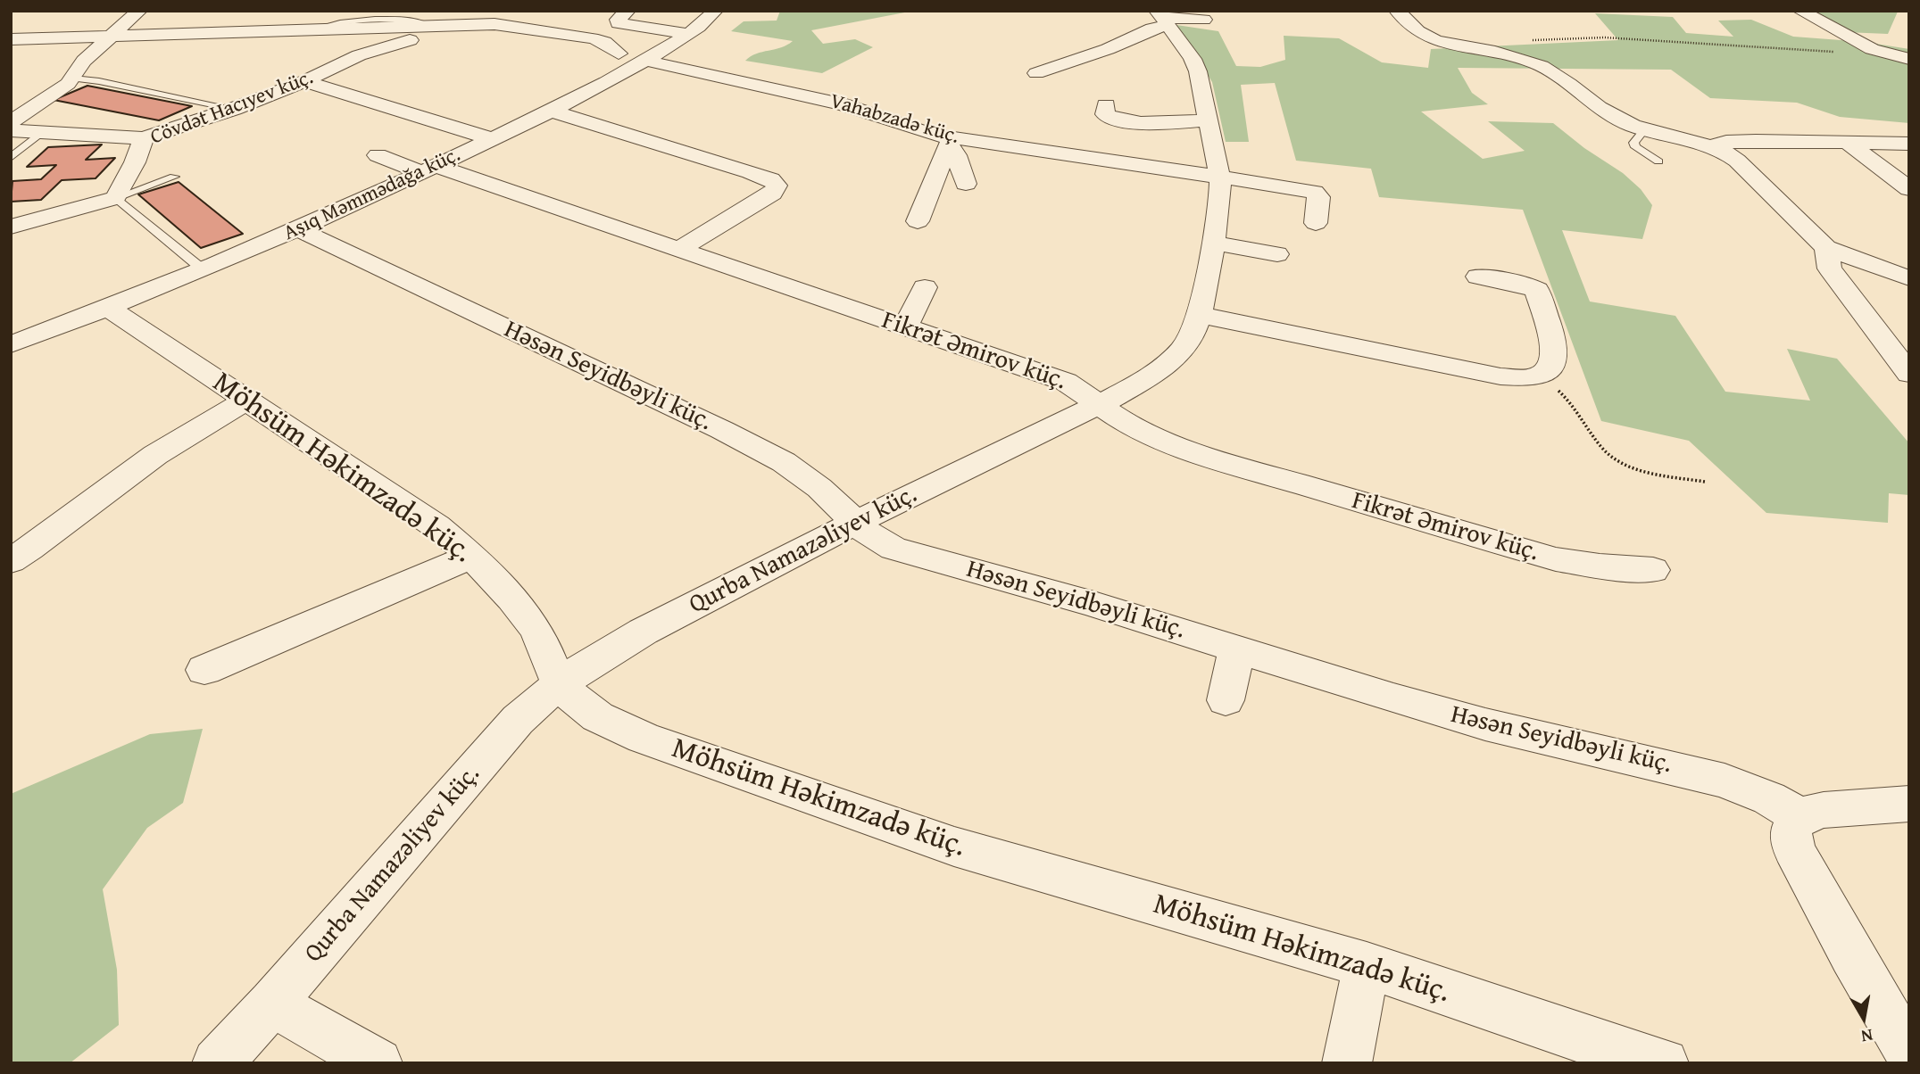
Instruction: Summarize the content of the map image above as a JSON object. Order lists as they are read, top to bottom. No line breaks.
{"streets":{"street":["Cövdət Hacıyev küç.","Vahabzadə küç.","Aşıq Məmmədağa küç.","Fikrət Əmirov küç.","Həsən Seyidbəyli küç.","Möhsüm Həkimzadə küç.","Qurba Namazəliyev küç."]},"crossings":[["Vahabzadə küç.","Aşıq Məmmədağa küç."],["Vahabzadə küç.","Qurba Namazəliyev küç."],["Aşıq Məmmədağa küç.","Fikrət Əmirov küç."],["Aşıq Məmmədağa küç.","Həsən Seyidbəyli küç."],["Aşıq Məmmədağa küç.","Möhsüm Həkimzadə küç."],["Fikrət Əmirov küç.","Qurba Namazəliyev küç."],["Həsən Seyidbəyli küç.","Qurba Namazəliyev küç."],["Möhsüm Həkimzadə küç.","Qurba Namazəliyev küç."]],"north":"bottom"}
